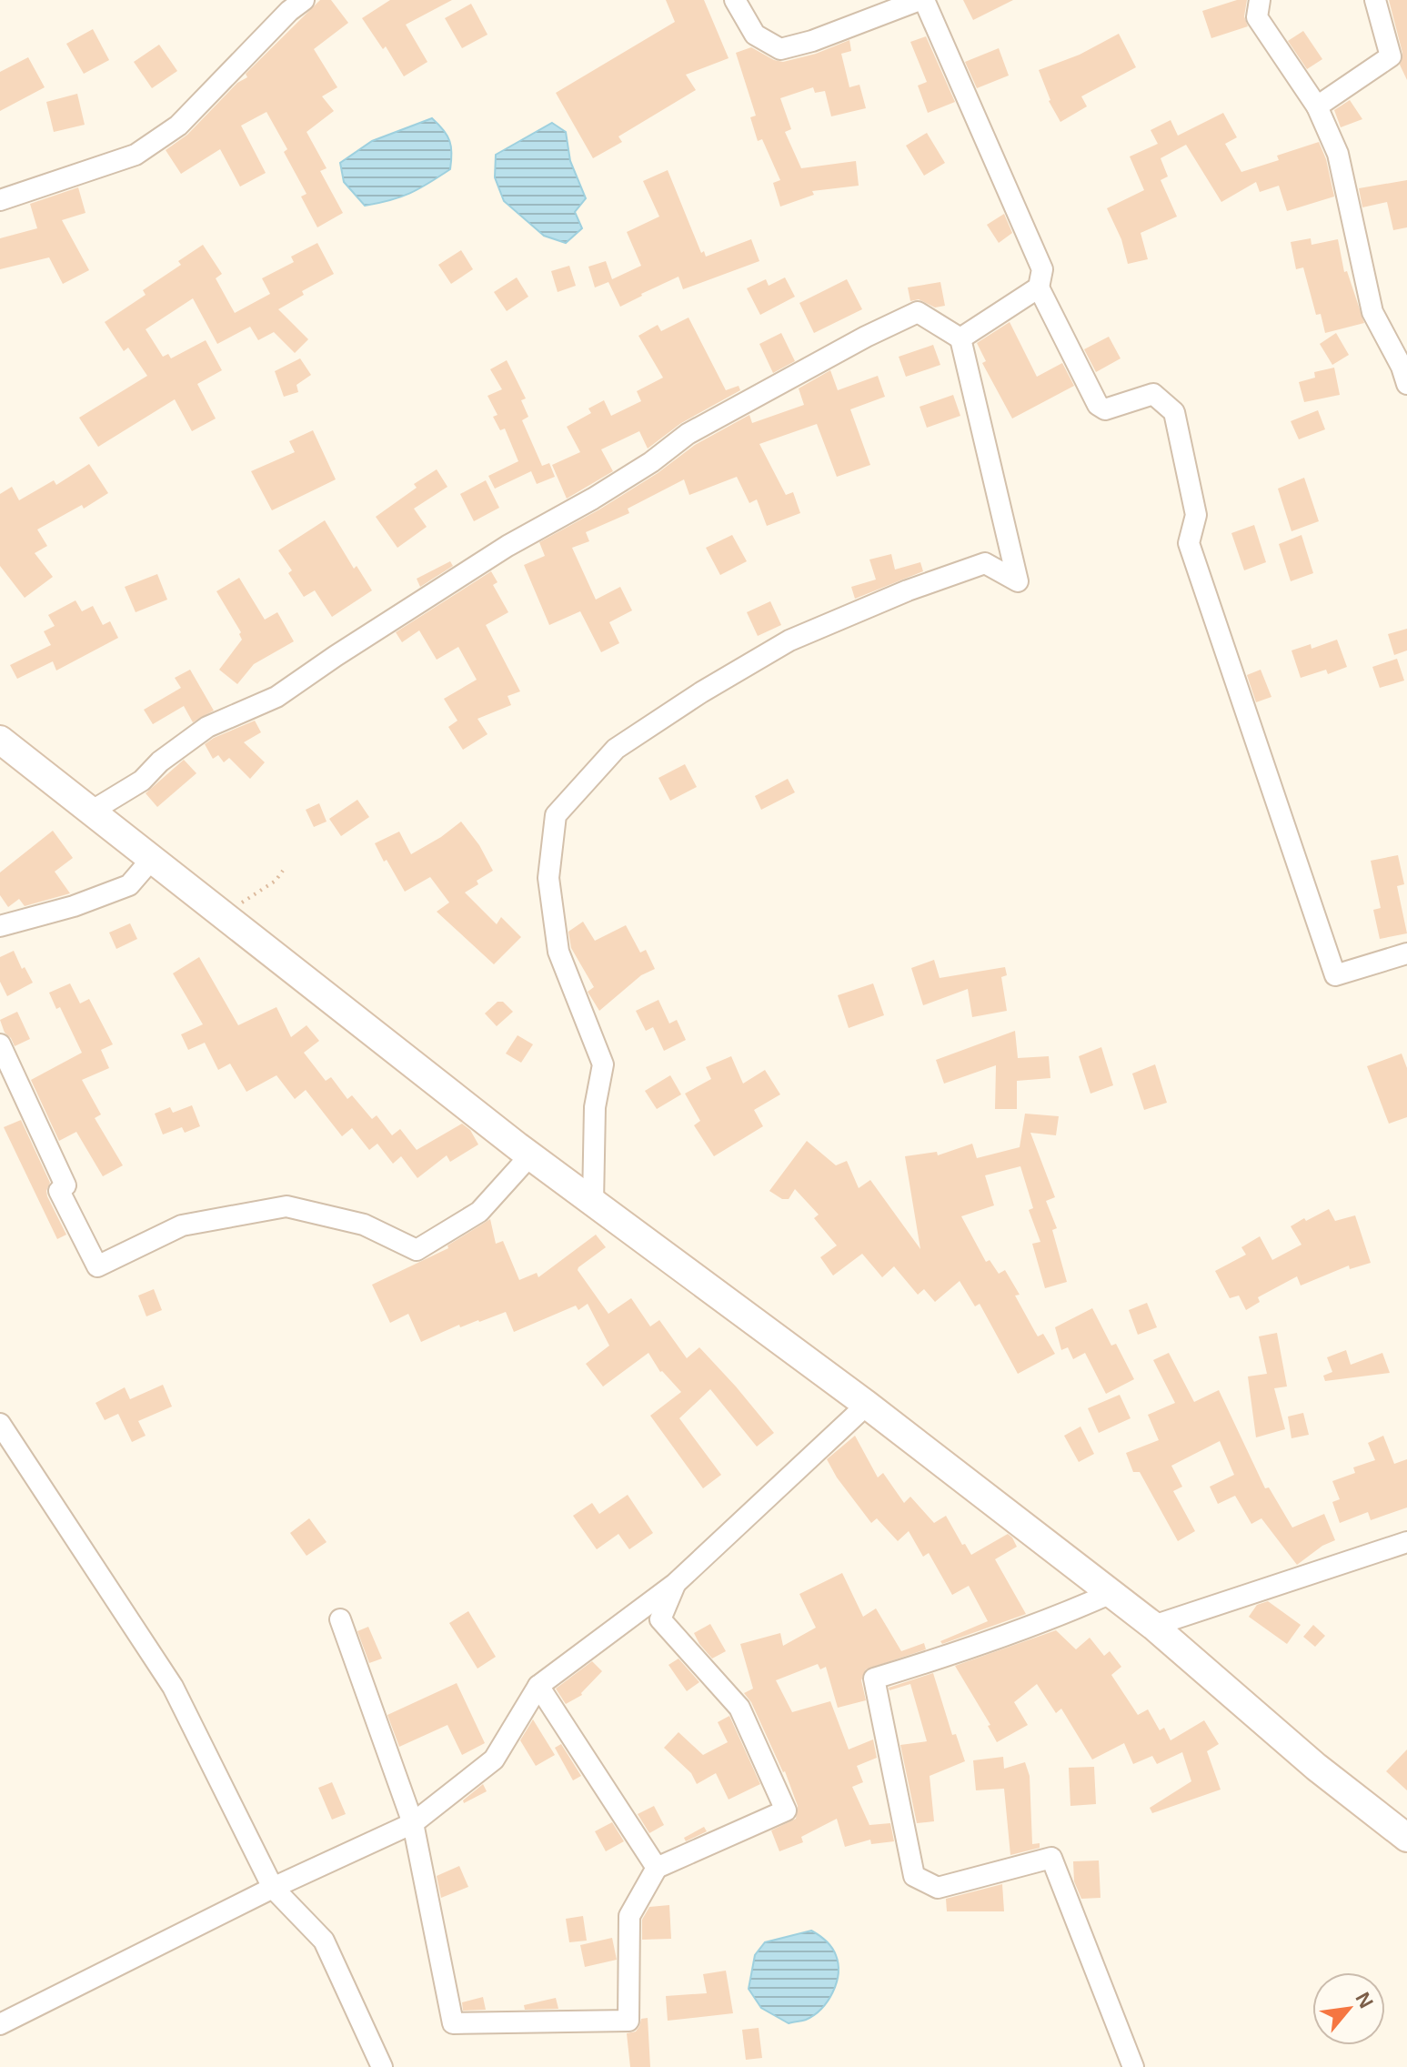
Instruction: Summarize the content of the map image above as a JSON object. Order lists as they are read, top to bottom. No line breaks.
{"north":"top right"}
